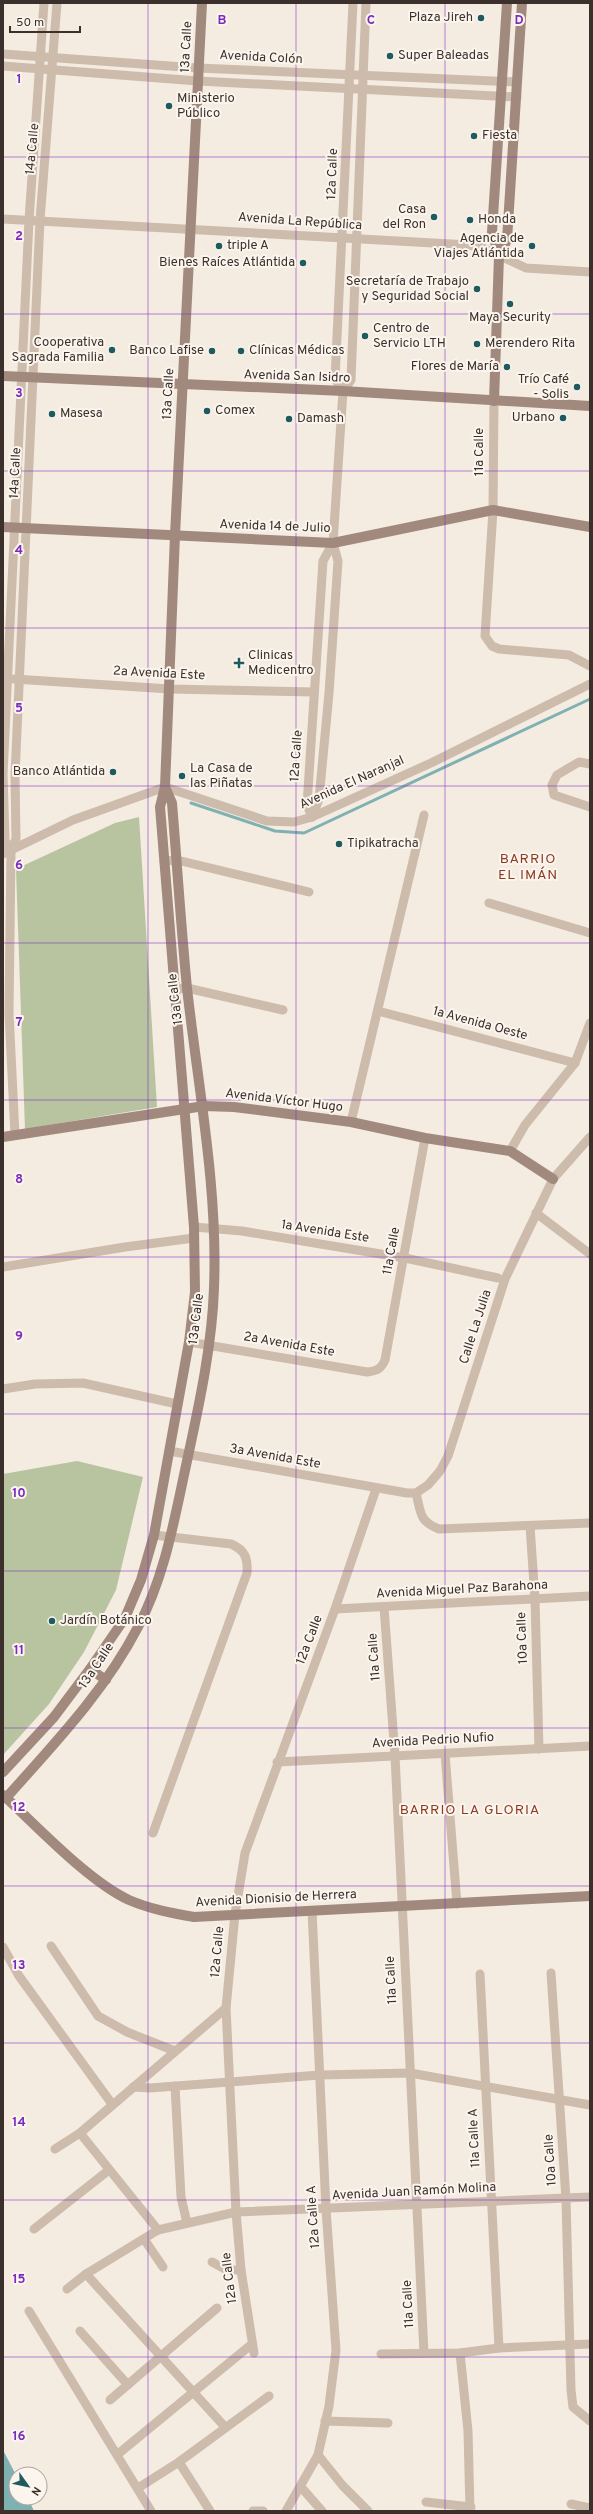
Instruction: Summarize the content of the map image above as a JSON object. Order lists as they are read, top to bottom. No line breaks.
{"streets":{"street":["13a Calle","Avenida Colón","14a Calle","12a Calle","Avenida La República","Avenida San Isidro","11a Calle","Avenida 14 de Julio","2a Avenida Este","Avenida El Naranjal","1a Avenida Oeste","Avenida Víctor Hugo","1a Avenida Este","Calle La Julia","3a Avenida Este","Avenida Miguel Paz Barahona","10a Calle","Avenida Pedrio Nufio","Avenida Dionisio de Herrera","11a Calle A","Avenida Juan Ramón Molina","12a Calle A"]},"crossings":[["13a Calle","Avenida Colón"],["13a Calle","Avenida La República"],["13a Calle","Avenida San Isidro"],["13a Calle","Avenida 14 de Julio"],["13a Calle","2a Avenida Este"],["13a Calle","Avenida El Naranjal"],["13a Calle","Avenida Víctor Hugo"],["13a Calle","1a Avenida Este"],["13a Calle","3a Avenida Este"],["13a Calle","Avenida Dionisio de Herrera"],["Avenida Colón","14a Calle"],["Avenida Colón","12a Calle"],["14a Calle","Avenida La República"],["14a Calle","Avenida San Isidro"],["14a Calle","Avenida 14 de Julio"],["14a Calle","2a Avenida Este"],["14a Calle","Avenida Víctor Hugo"],["12a Calle","Avenida La República"],["12a Calle","Avenida San Isidro"],["12a Calle","Avenida 14 de Julio"],["12a Calle","2a Avenida Este"],["12a Calle","Avenida El Naranjal"],["12a Calle","3a Avenida Este"],["12a Calle","Avenida Miguel Paz Barahona"],["12a Calle","Avenida Pedrio Nufio"],["12a Calle","Avenida Dionisio de Herrera"],["12a Calle","Avenida Juan Ramón Molina"],["Avenida La República","11a Calle"],["Avenida San Isidro","11a Calle"],["11a Calle","Avenida 14 de Julio"],["11a Calle","2a Avenida Este"],["11a Calle","Avenida Víctor Hugo"],["11a Calle","1a Avenida Este"],["11a Calle","Avenida Miguel Paz Barahona"],["11a Calle","Avenida Pedrio Nufio"],["11a Calle","Avenida Dionisio de Herrera"],["11a Calle","Avenida Juan Ramón Molina"],["Avenida Víctor Hugo","Calle La Julia"],["Avenida Miguel Paz Barahona","10a Calle"],["10a Calle","Avenida Pedrio Nufio"],["10a Calle","Avenida Juan Ramón Molina"],["Avenida Dionisio de Herrera","12a Calle A"],["11a Calle A","Avenida Juan Ramón Molina"],["Avenida Juan Ramón Molina","12a Calle A"]],"districts":["BARRIO EL IMÁN","BARRIO LA GLORIA"],"places":{"other":["Plaza Jireh","Super Baleadas","Ministerio Público","Fiesta","Casa del Ron","Honda","triple A","Agencia de Viajes Atlántida","Bienes Raíces Atlántida","Secretaría de Trabajo y Seguridad Social","Maya Security","Centro de Servicio LTH","Merendero Rita","Cooperativa Sagrada Familia","Banco Lafise","Clínicas Médicas","Flores de María","Trío Café - Solis","Comex","Masesa","Urbano","Damash","Banco Atlántida","La Casa de las Piñatas","Tipikatracha","Jardín Botánico"],"health":["Clinicas Medicentro"]},"scale_bar":"50 m","north":"bottom right","grid":{"columns":["B","C","D"],"rows":["1","2","3","4","5","6","7","8","9","10","11","12","13","14","15","16"]}}
